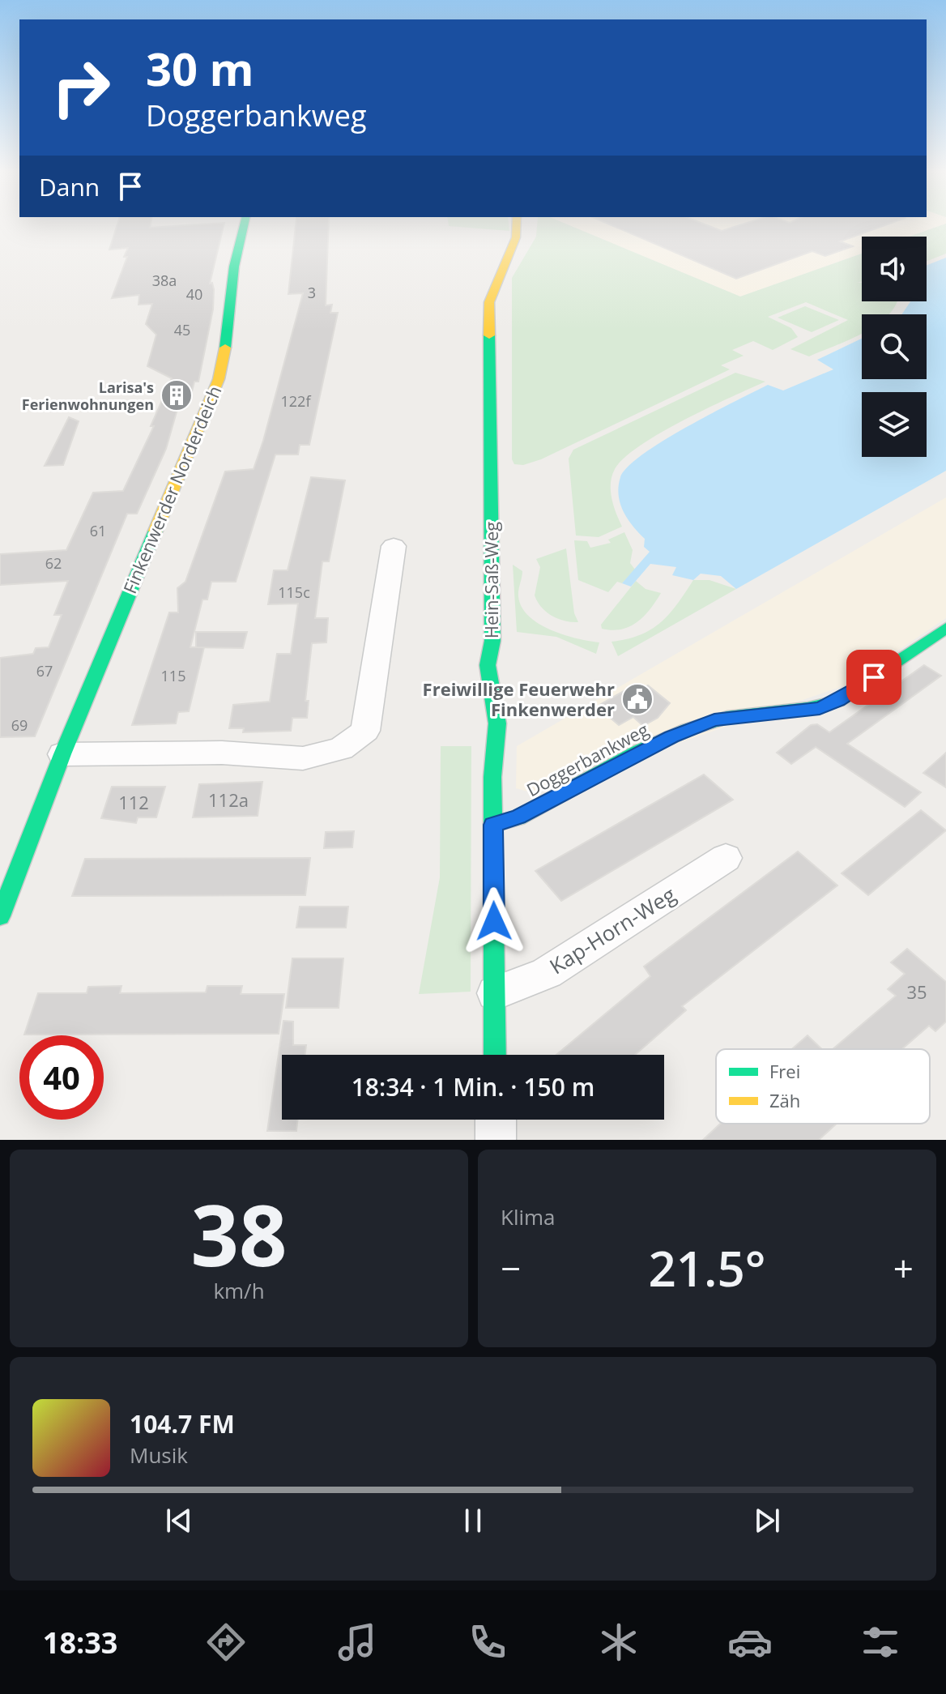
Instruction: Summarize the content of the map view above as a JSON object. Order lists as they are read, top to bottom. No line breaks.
{"streets":{"street":["Finkenwerder Norderdeich","Hein-Saß-Weg","Doggerbankweg","Kap-Horn-Weg"]},"crossings":[["Hein-Saß-Weg","Doggerbankweg"],["Hein-Saß-Weg","Kap-Horn-Weg"]],"places":{"building":["Larisa's Ferienwohnungen"],"public building":["Freiwillige Feuerwehr Finkenwerder"]},"house_numbers":["38a","3","40","45","122f","61","62","115c","67","115","69","112a","112","35"],"legend":["Frei","Zäh"],"page":{"turn":["30 m","Doggerbankweg"],"then":"Dann","limit":"40","trip":"18:34 · 1 Min. · 150 m","tile":[["38","km/h"],"Klima"],"heat":["−","21.5°","+"],"song":["104.7 FM","Musik"],"tabs":"18:33"}}
